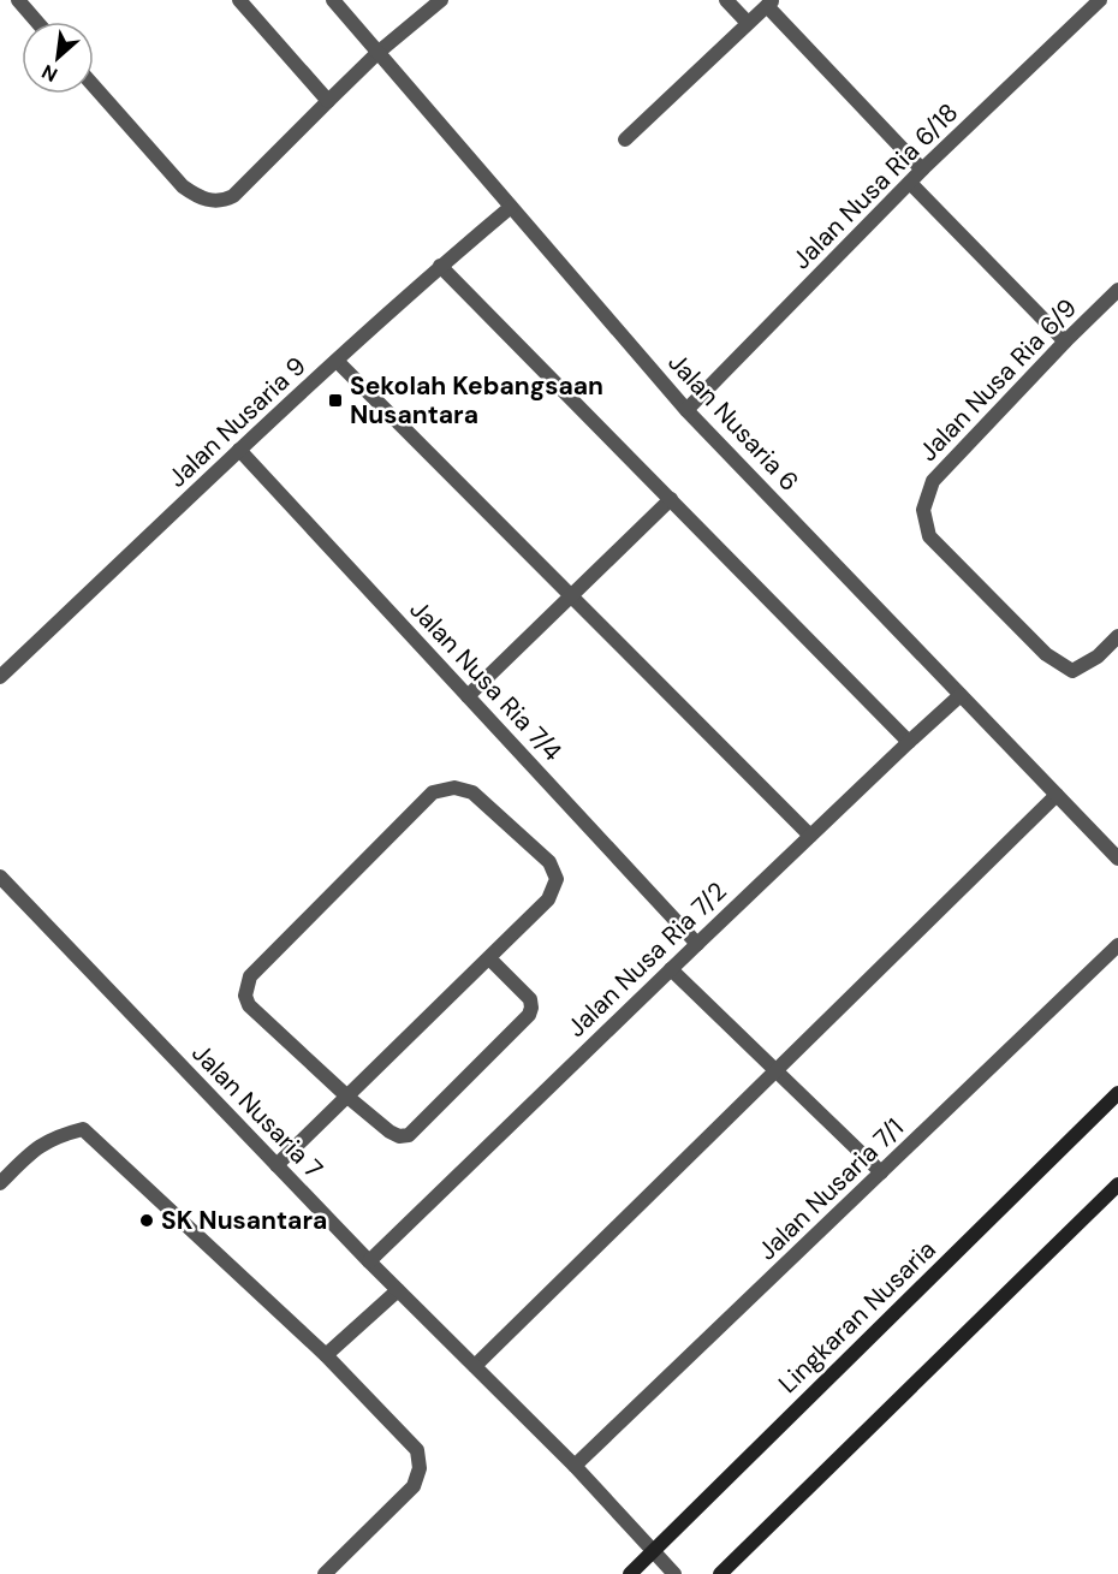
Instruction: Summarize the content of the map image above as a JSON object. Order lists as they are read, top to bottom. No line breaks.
{"streets":{"main road":["Lingkaran Nusaria"],"street":["Jalan Nusa Ria 6/18","Jalan Nusa Ria 6/9","Jalan Nusaria 9","Jalan Nusaria 6","Jalan Nusa Ria 7/4","Jalan Nusa Ria 7/2","Jalan Nusaria 7","Jalan Nusaria 7/1"]},"crossings":[["Jalan Nusa Ria 6/18","Jalan Nusaria 6"],["Jalan Nusaria 9","Jalan Nusaria 6"],["Jalan Nusaria 9","Jalan Nusa Ria 7/4"],["Jalan Nusaria 6","Jalan Nusa Ria 7/2"],["Jalan Nusa Ria 7/4","Jalan Nusa Ria 7/2"],["Jalan Nusa Ria 7/2","Jalan Nusaria 7"],["Jalan Nusaria 7","Jalan Nusaria 7/1"],["Jalan Nusaria 7","Lingkaran Nusaria"]],"places":{"transit":["Sekolah Kebangsaan Nusantara"],"other":["SK Nusantara"]},"north":"bottom left"}
